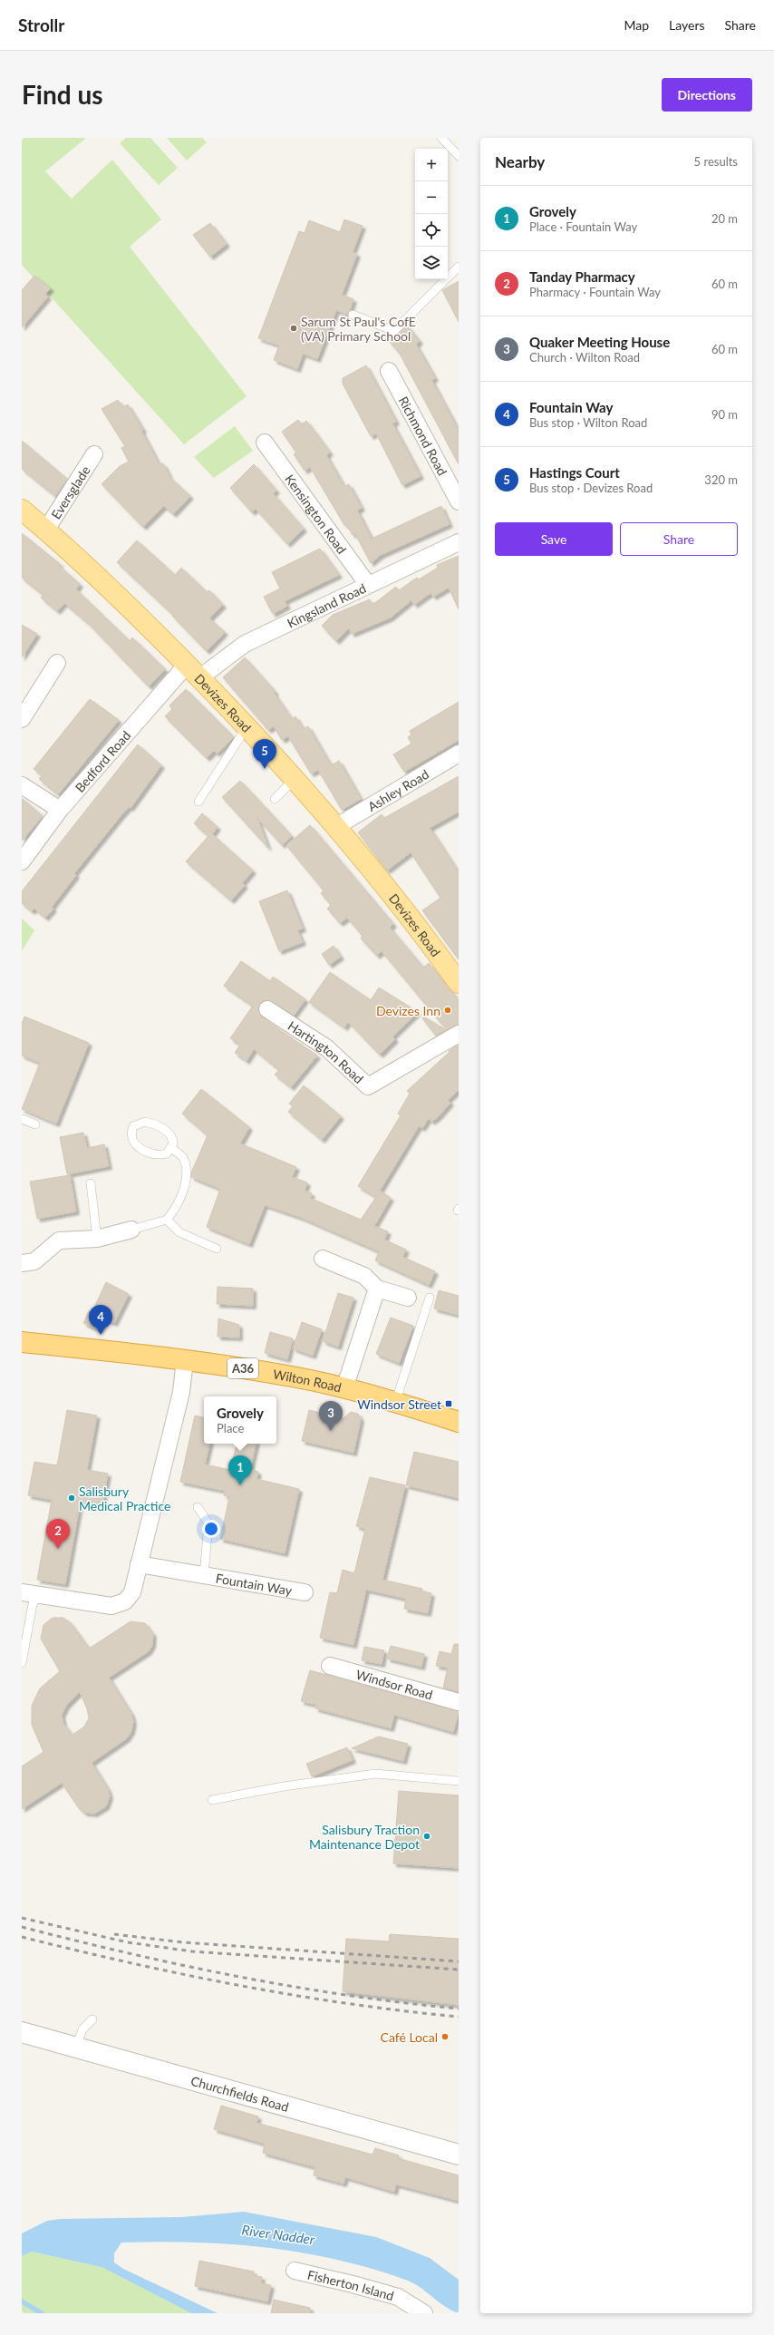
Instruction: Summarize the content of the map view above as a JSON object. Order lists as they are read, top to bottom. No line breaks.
{"streets":{"highway":["A36","Wilton Road"],"main road":["Devizes Road"],"street":["Richmond Road","Eversglade","Kensington Road","Kingsland Road","Bedford Road","Ashley Road","Hartington Road","Fountain Way","Windsor Road","Churchfields Road","Fisherton Island"]},"crossings":[["Eversglade","Devizes Road"],["Kensington Road","Kingsland Road"],["Kingsland Road","Devizes Road"],["Kingsland Road","Bedford Road"],["Devizes Road","Bedford Road"],["Devizes Road","Ashley Road"]],"water":["River Nadder"],"places":{"other":["Sarum St Paul's CofE (VA) Primary School","Devizes Inn","Salisbury Medical Practice","Salisbury Traction Maintenance Depot","Café Local"],"transit":["Windsor Street"]},"page":{"header":"Strollr","nav":["Map","Layers","Share"],"buttons":["Directions",["Save","Share"]],"title":"Find us","heading":["Nearby","5 results"],"map_buttons":["+","−"],"list":[{"mark":"1","name":"Grovely","note":"Place · Fountain Way","value":"20 m"},{"mark":"2","name":"Tanday Pharmacy","note":"Pharmacy · Fountain Way","value":"60 m"},{"mark":"3","name":"Quaker Meeting House","note":"Church · Wilton Road","value":"60 m"},{"mark":"4","name":"Fountain Way","note":"Bus stop · Wilton Road","value":"90 m"},{"mark":"5","name":"Hastings Court","note":"Bus stop · Devizes Road","value":"320 m"}],"pins":["5","4","3","1","2"],"popup":["Grovely","Place"]}}
